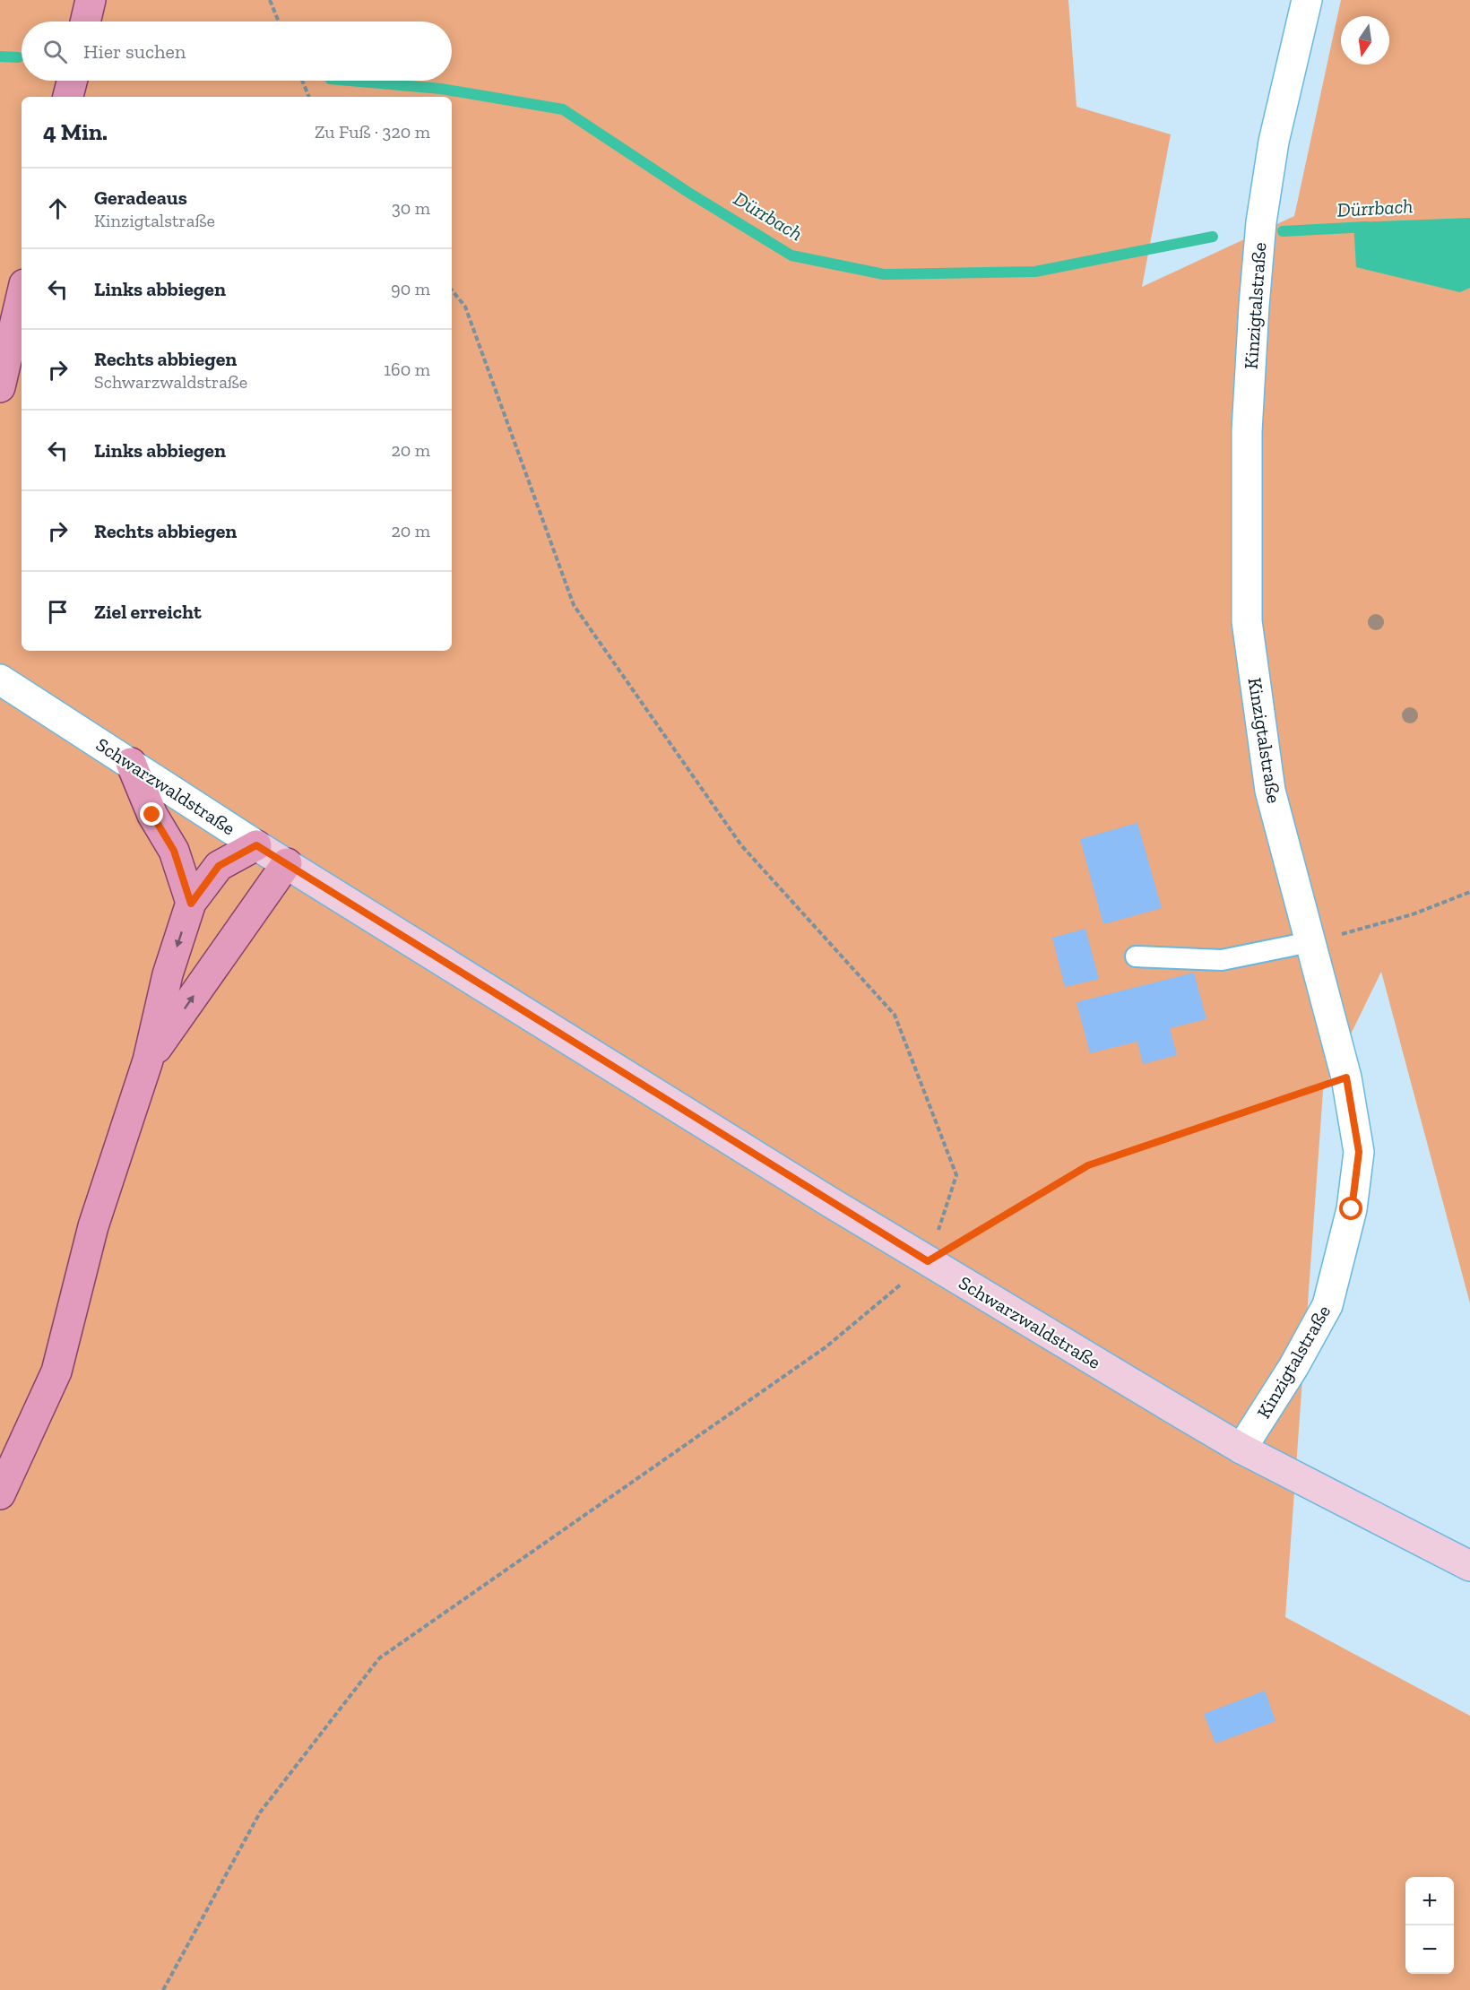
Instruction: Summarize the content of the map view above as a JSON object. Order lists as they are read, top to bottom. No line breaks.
{"streets":{"main road":["Schwarzwaldstraße"],"street":["Kinzigtalstraße"]},"crossings":[["Kinzigtalstraße","Schwarzwaldstraße"]],"water":["Dürrbach"],"north":"bottom","page":{"search":"Hier suchen","heading":["4 Min.","Zu Fuß · 320 m"],"list":[["Geradeaus","Kinzigtalstraße","30 m"],["Links abbiegen","90 m"],["Rechts abbiegen","Schwarzwaldstraße","160 m"],["Links abbiegen","20 m"],["Rechts abbiegen","20 m"],"Ziel erreicht"],"map_buttons":["+","−"]}}
